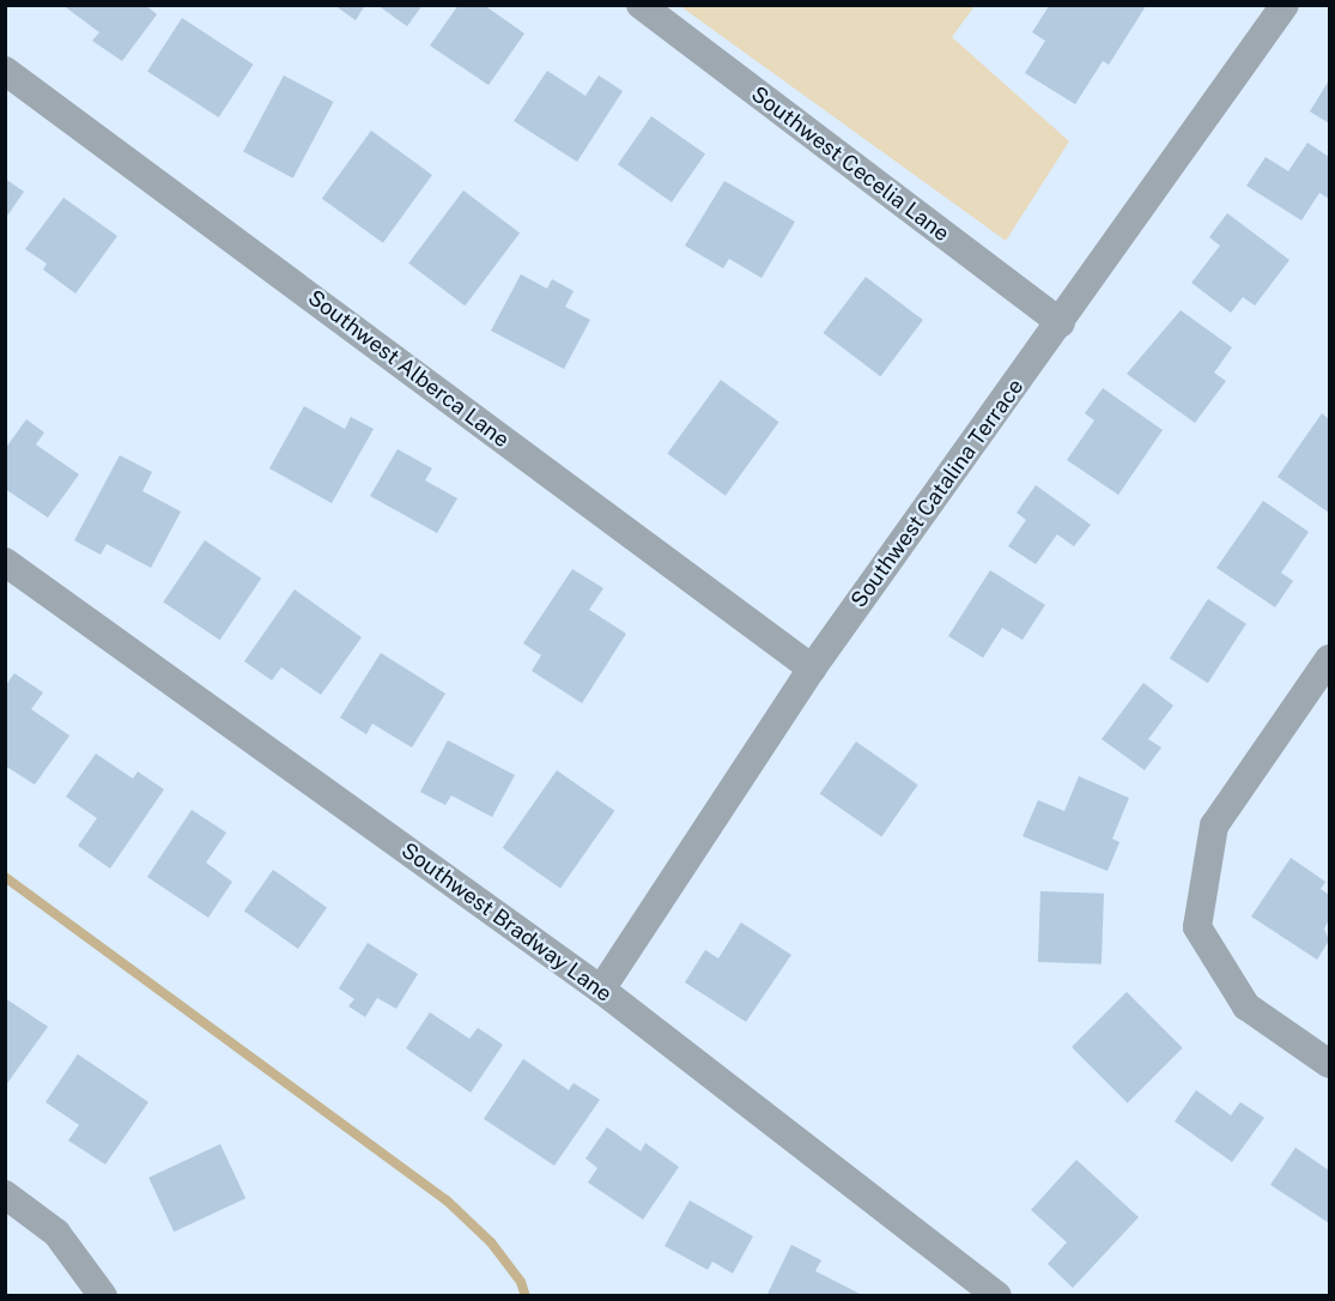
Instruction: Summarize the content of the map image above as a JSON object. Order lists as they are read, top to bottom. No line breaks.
{"streets":{"street":["Southwest Cecelia Lane","Southwest Alberca Lane","Southwest Catalina Terrace","Southwest Bradway Lane"]},"crossings":[["Southwest Cecelia Lane","Southwest Catalina Terrace"],["Southwest Alberca Lane","Southwest Catalina Terrace"],["Southwest Catalina Terrace","Southwest Bradway Lane"]]}
